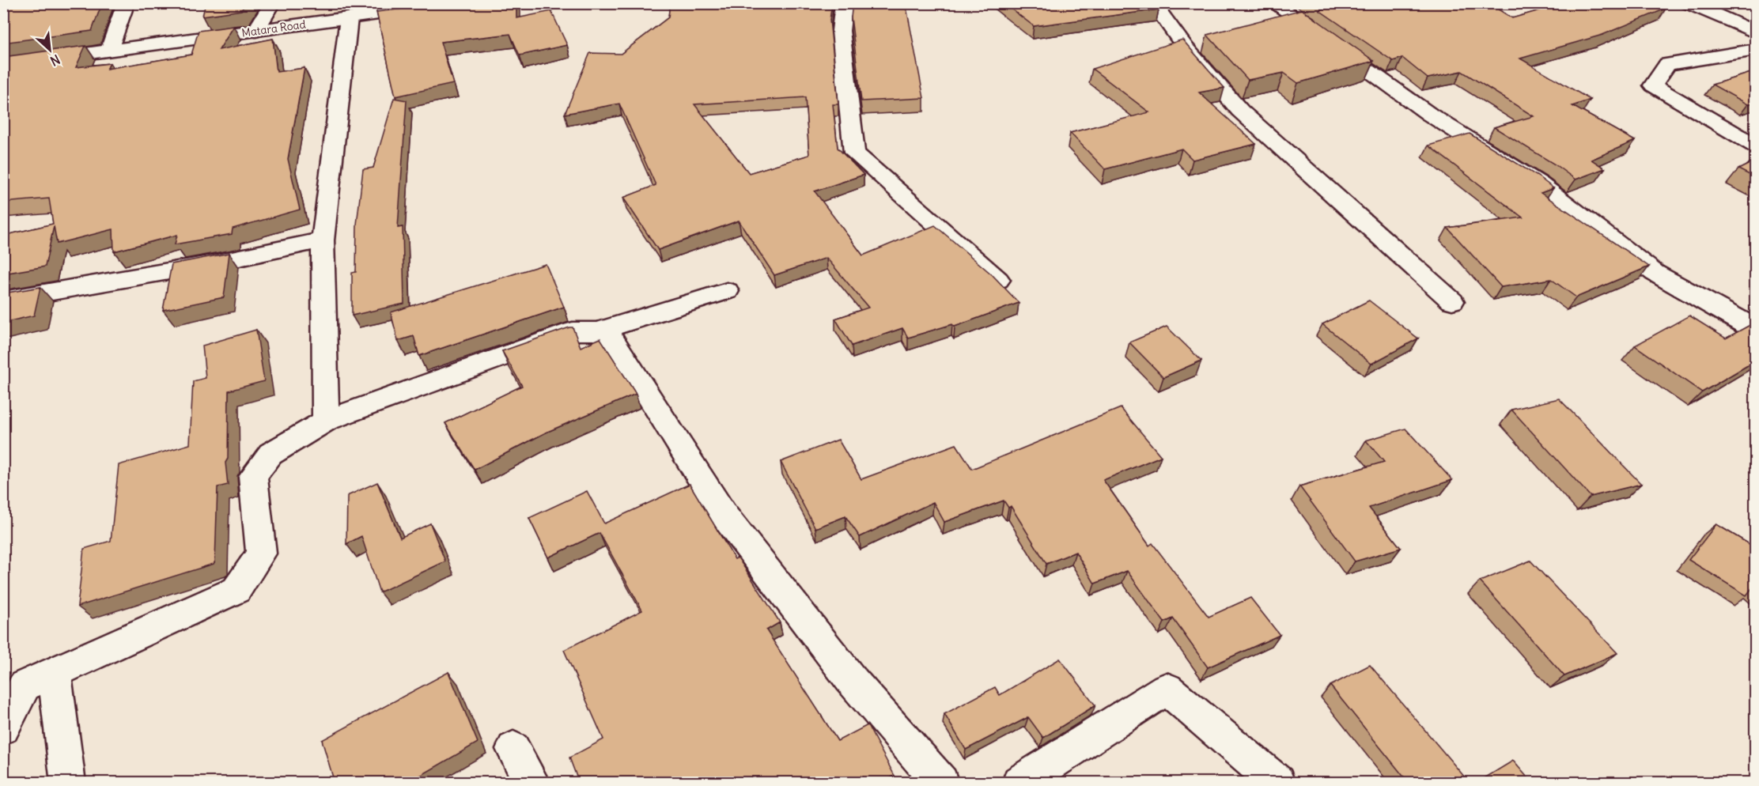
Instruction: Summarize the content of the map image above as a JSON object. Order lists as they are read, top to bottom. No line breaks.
{"streets":{"main road":["Matara Road"]},"north":"bottom right"}
